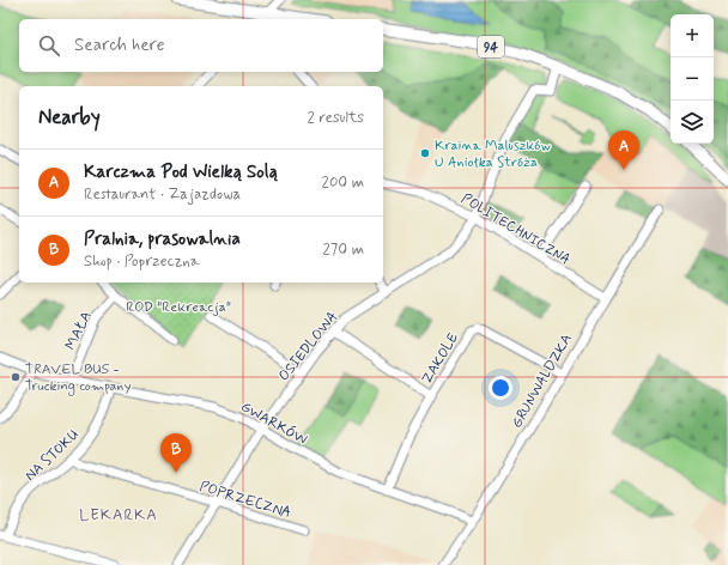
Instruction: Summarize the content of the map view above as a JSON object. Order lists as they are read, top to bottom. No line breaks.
{"streets":{"main road":["94"],"street":["POLITECHNICZNA","MAŁA","OSIEDLOWA","ZAKOLE","GRUNWALDZKA","GWARKÓW","NA STOKU","POPRZECZNA"]},"crossings":[["94","OSIEDLOWA"],["POLITECHNICZNA","OSIEDLOWA"],["POLITECHNICZNA","GRUNWALDZKA"],["MAŁA","GWARKÓW"],["OSIEDLOWA","GWARKÓW"],["OSIEDLOWA","POPRZECZNA"],["ZAKOLE","GRUNWALDZKA"],["ZAKOLE","GWARKÓW"],["GRUNWALDZKA","GWARKÓW"],["GWARKÓW","NA STOKU"],["NA STOKU","POPRZECZNA"]],"districts":["LEKARKA"],"parks":["ROD \"Rekreacja\""],"places":["Kraina Maluszków U Aniołka Stróża","TRAVEL BUS - Trucking company"],"page":{"map_buttons":["+","−"],"search":"Search here","heading":["Nearby","2 results"],"pins":["A","B"],"list":[{"mark":"A","name":"Karczma Pod Wielką Solą","note":"Restaurant · Zajazdowa","value":"200 m"},{"mark":"B","name":"Pralnia, prasowalnia","note":"Shop · Poprzeczna","value":"270 m"}]}}
